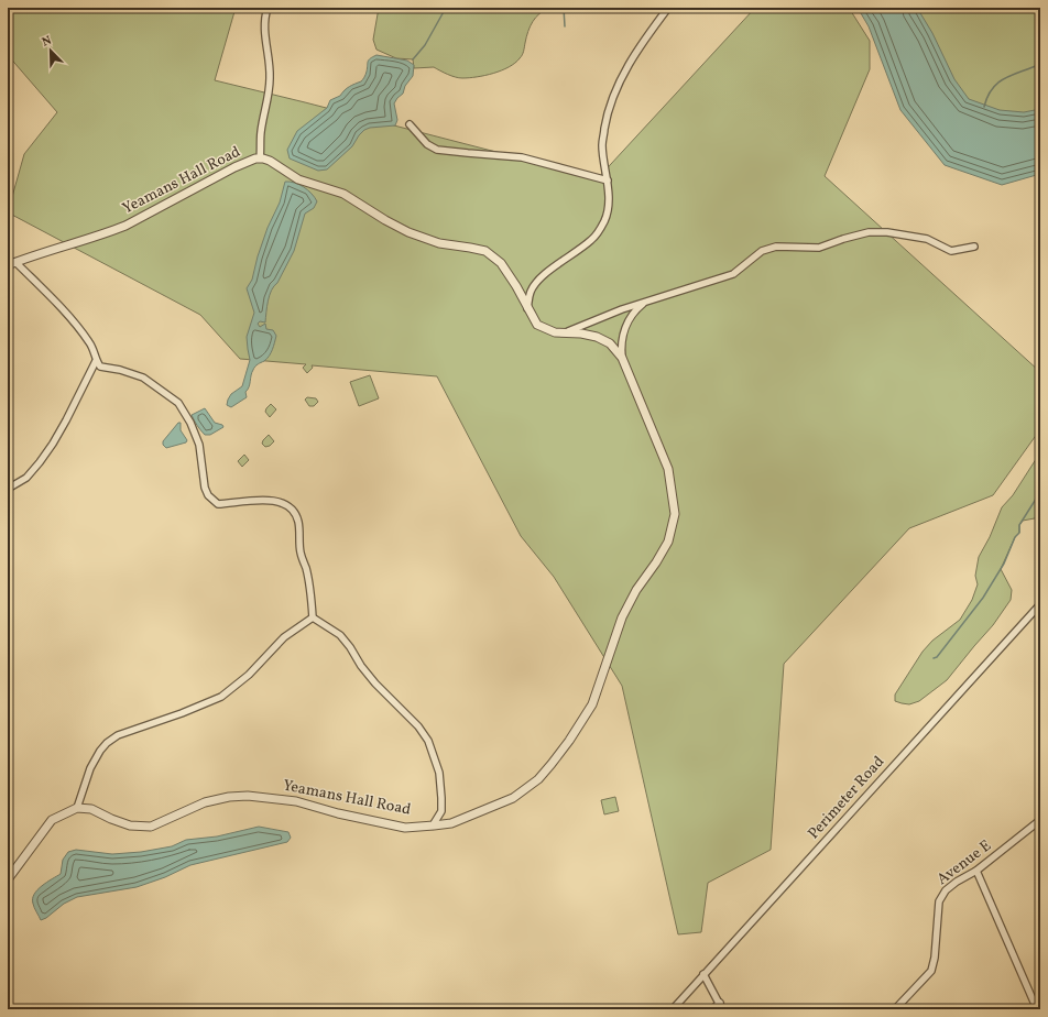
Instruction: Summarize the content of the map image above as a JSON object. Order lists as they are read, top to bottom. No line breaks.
{"streets":{"street":["Yeamans Hall Road","Perimeter Road","Avenue E"]},"north":"top left"}
